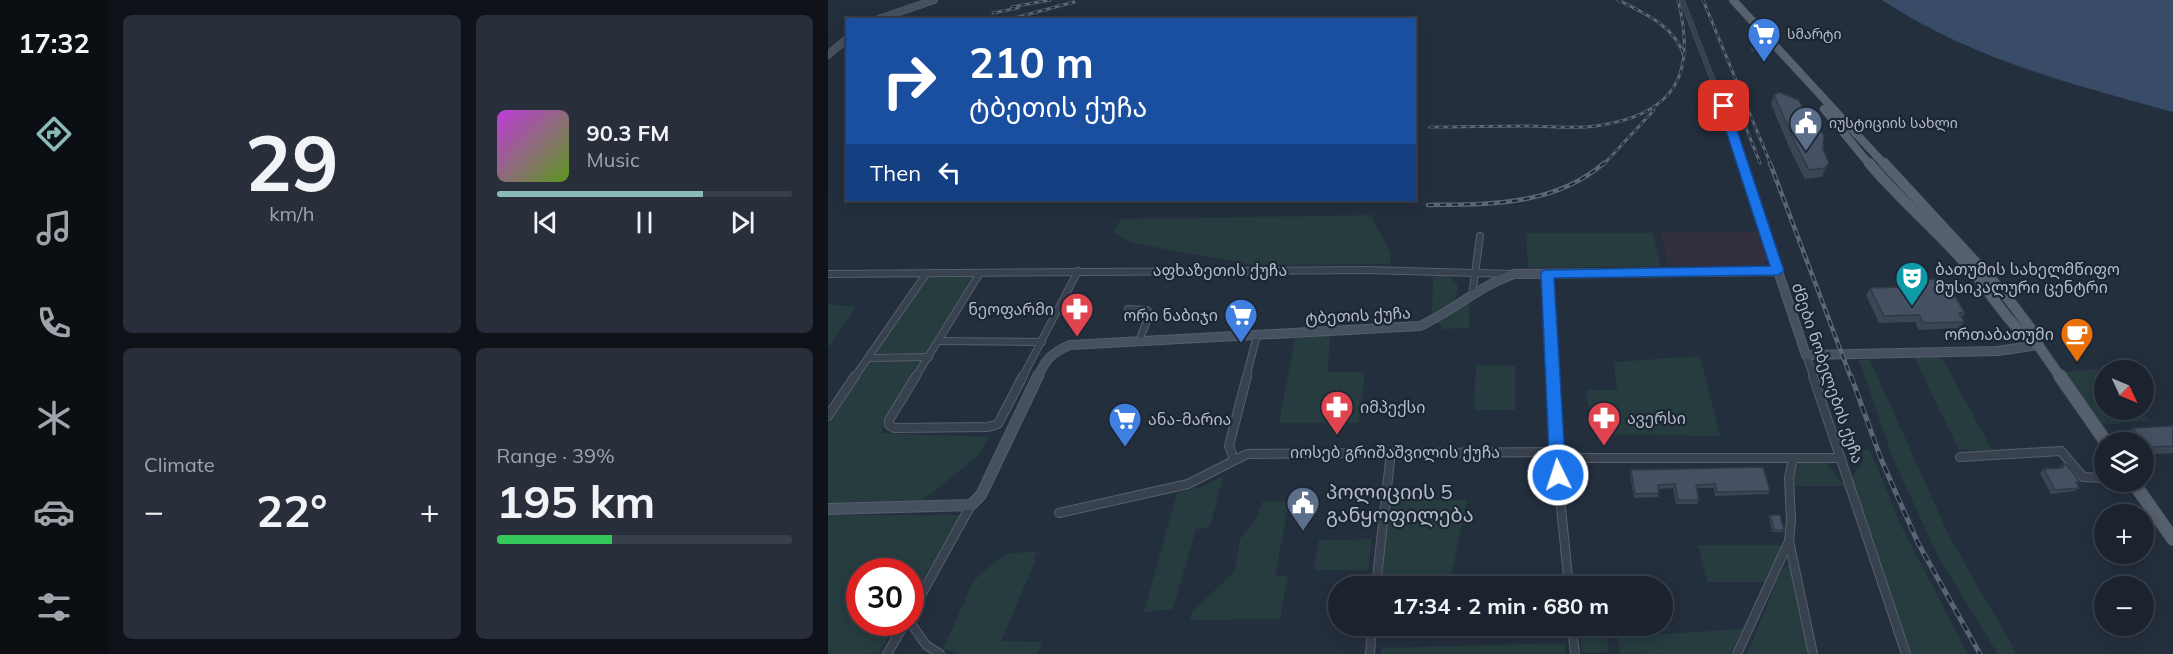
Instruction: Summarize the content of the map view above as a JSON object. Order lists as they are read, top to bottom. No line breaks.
{"streets":{"street":["აფხაზეთის ქუჩა","ტბეთის ქუჩა","ძმები ნობელების ქუჩა","იოსებ გრიშაშვილის ქუჩა"]},"crossings":[["აფხაზეთის ქუჩა","ტბეთის ქუჩა"],["ტბეთის ქუჩა","ძმები ნობელების ქუჩა"],["ძმები ნობელების ქუჩა","იოსებ გრიშაშვილის ქუჩა"]],"places":{"supermarket":["სმარტი","ორი ნაბიჯი","ანა-მარია"],"public building":["იუსტიციის სახლი","პოლიციის 5 განყოფილება"],"theatre":["ბათუმის სახელმწიფო მუსიკალური ცენტრი"],"pharmacy":["ნეოფარმი","იმპექსი","ავერსი"],"cafe":["ორთაბათუმი"]},"north":"bottom right","page":{"tabs":"17:32","tile":[["29","km/h"],"Climate",["Range · 39%","195 km"]],"turn":["210 m","ტბეთის ქუჩა"],"song":["90.3 FM","Music"],"then":"Then","map_buttons":["+","−"],"heat":["−","22°","+"],"limit":"30","trip":"17:34 · 2 min · 680 m"}}
